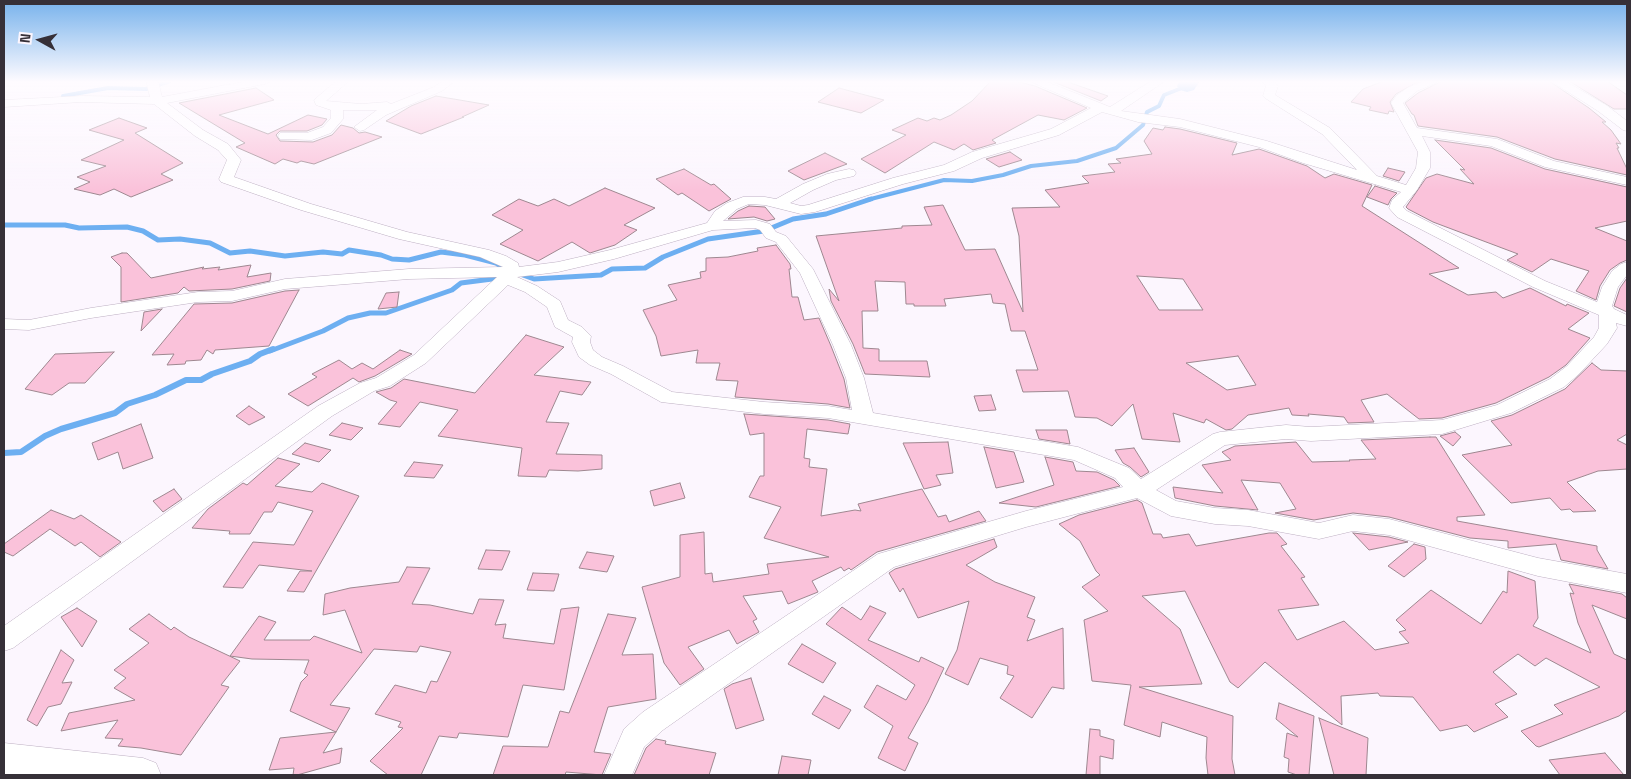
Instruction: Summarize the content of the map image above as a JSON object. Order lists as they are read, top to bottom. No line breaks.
{"north":"left"}
